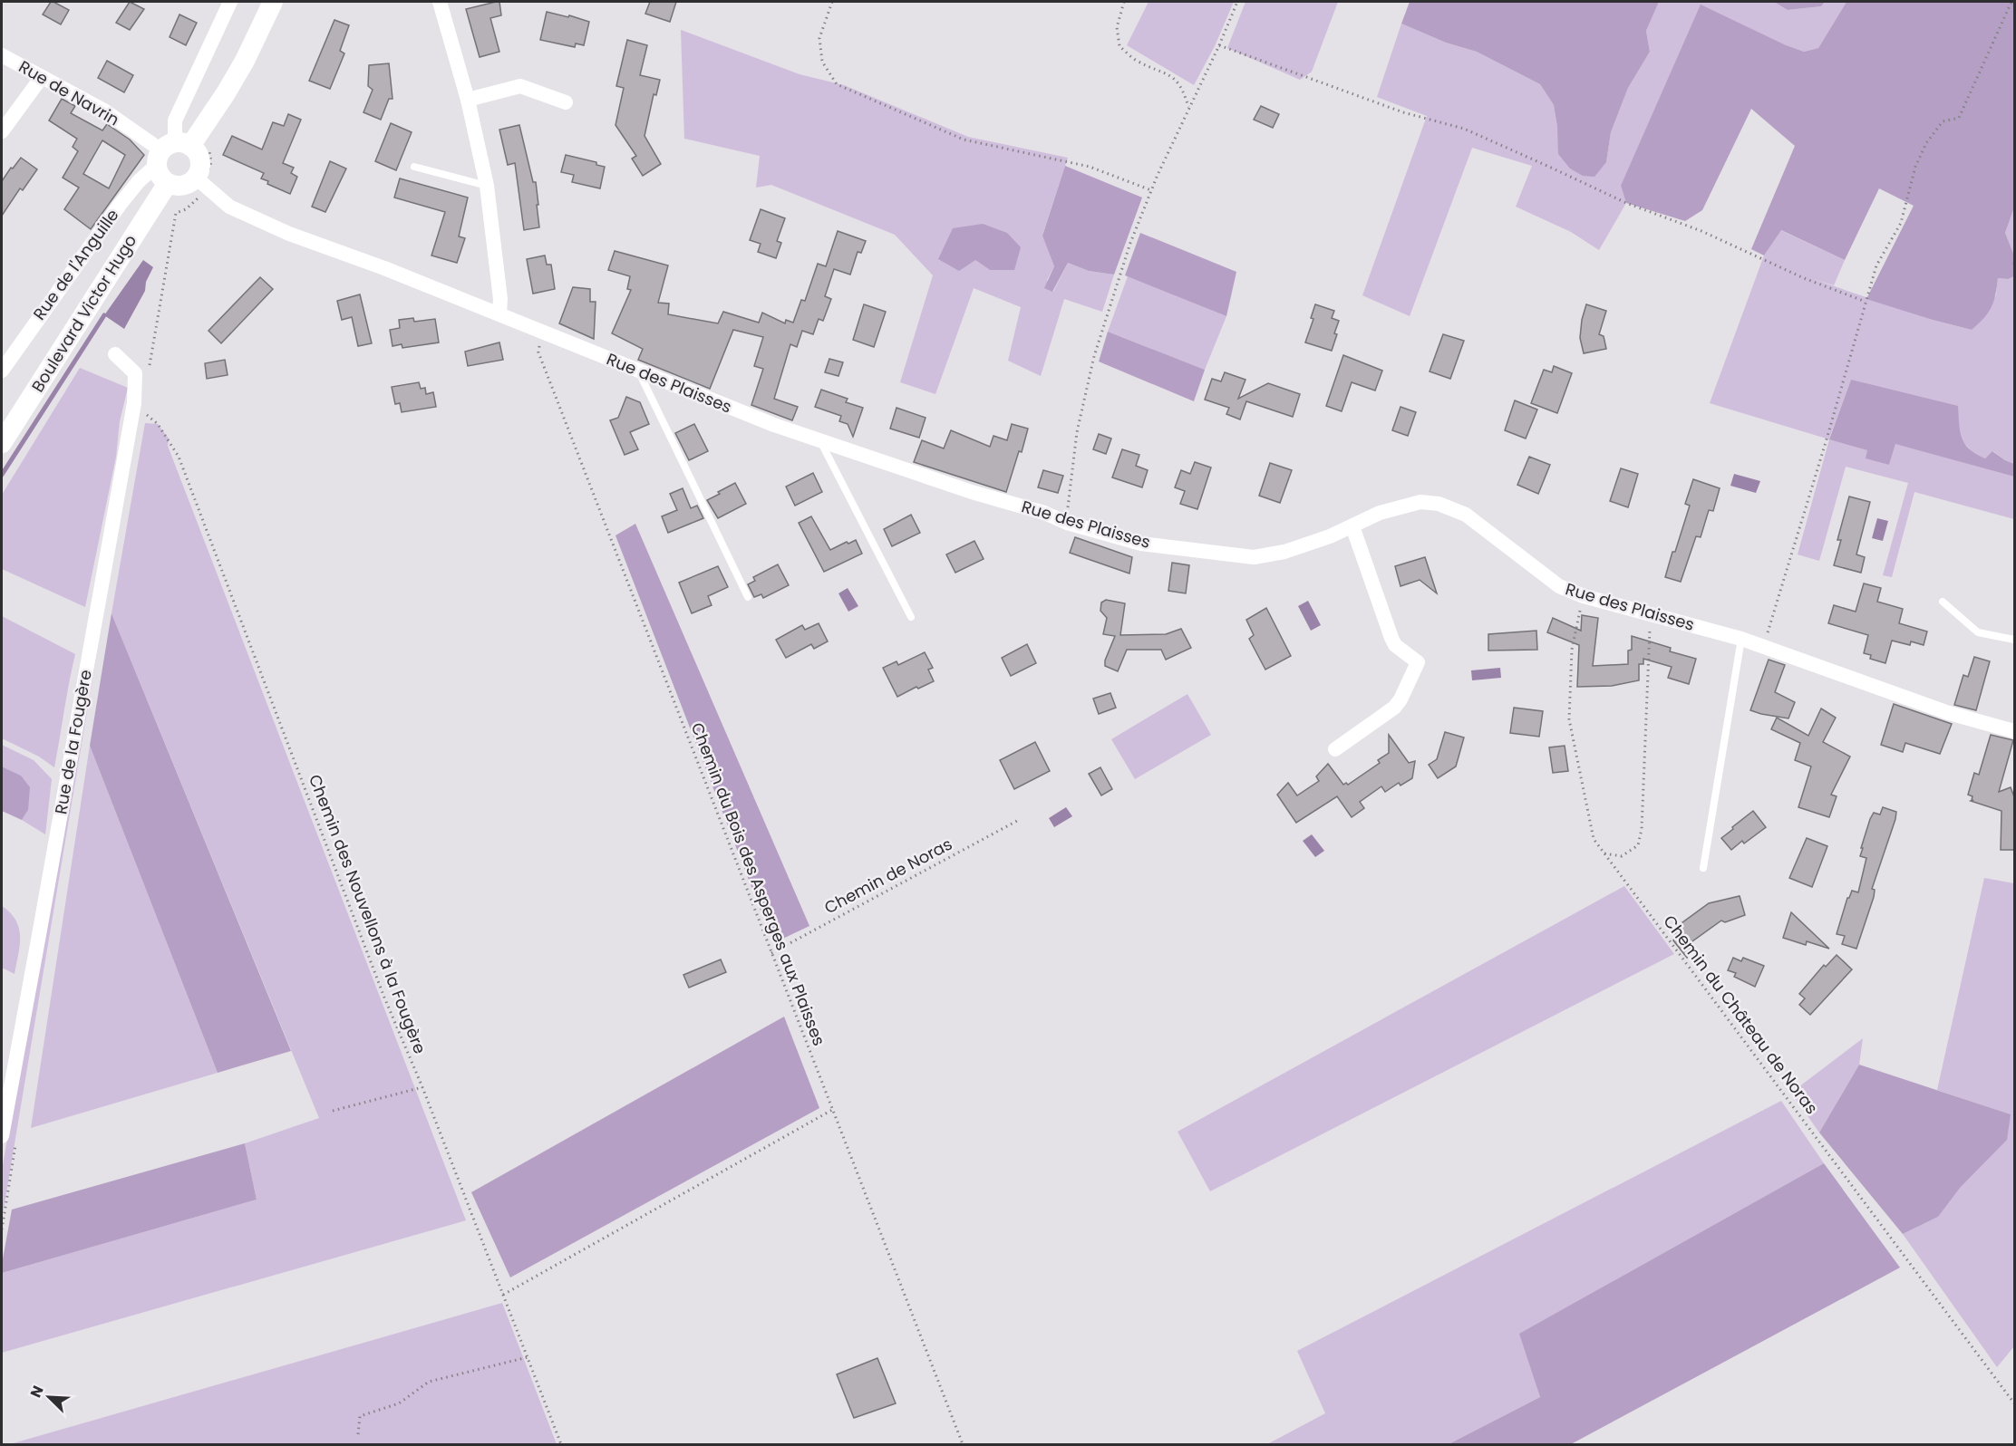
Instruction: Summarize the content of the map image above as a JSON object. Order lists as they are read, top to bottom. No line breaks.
{"streets":{"main road":["Boulevard Victor Hugo"],"street":["Rue de Navrin","Rue de l'Anguille","Rue des Plaisses","Rue de la Fougère"],"path":["Chemin de Noras","Chemin du Bois des Asperges aux Plaisses","Chemin des Nouvellons à la Fougère","Chemin du Château de Noras"]},"crossings":[["Rue de Navrin","Rue de l'Anguille"],["Rue des Plaisses","Chemin du Bois des Asperges aux Plaisses"],["Rue des Plaisses","Chemin du Château de Noras"],["Rue de la Fougère","Chemin des Nouvellons à la Fougère"],["Chemin de Noras","Chemin du Bois des Asperges aux Plaisses"]],"north":"top left"}
